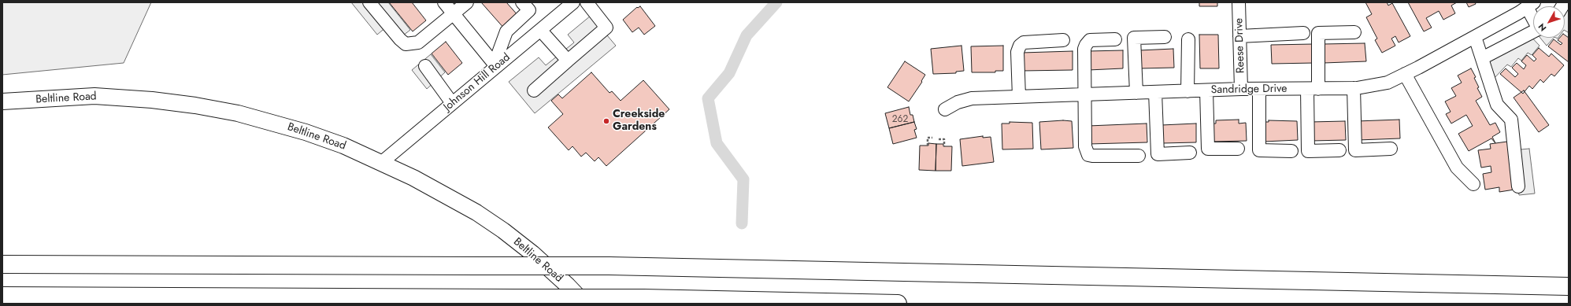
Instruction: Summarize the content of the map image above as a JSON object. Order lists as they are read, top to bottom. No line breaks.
{"streets":{"main road":["Beltline Road"],"street":["Reese Drive","Johnson Hill Road","Sandridge Drive"]},"crossings":[["Reese Drive","Sandridge Drive"],["Johnson Hill Road","Beltline Road"]],"places":["Creekside Gardens"],"house_numbers":["262"],"north":"bottom left"}
